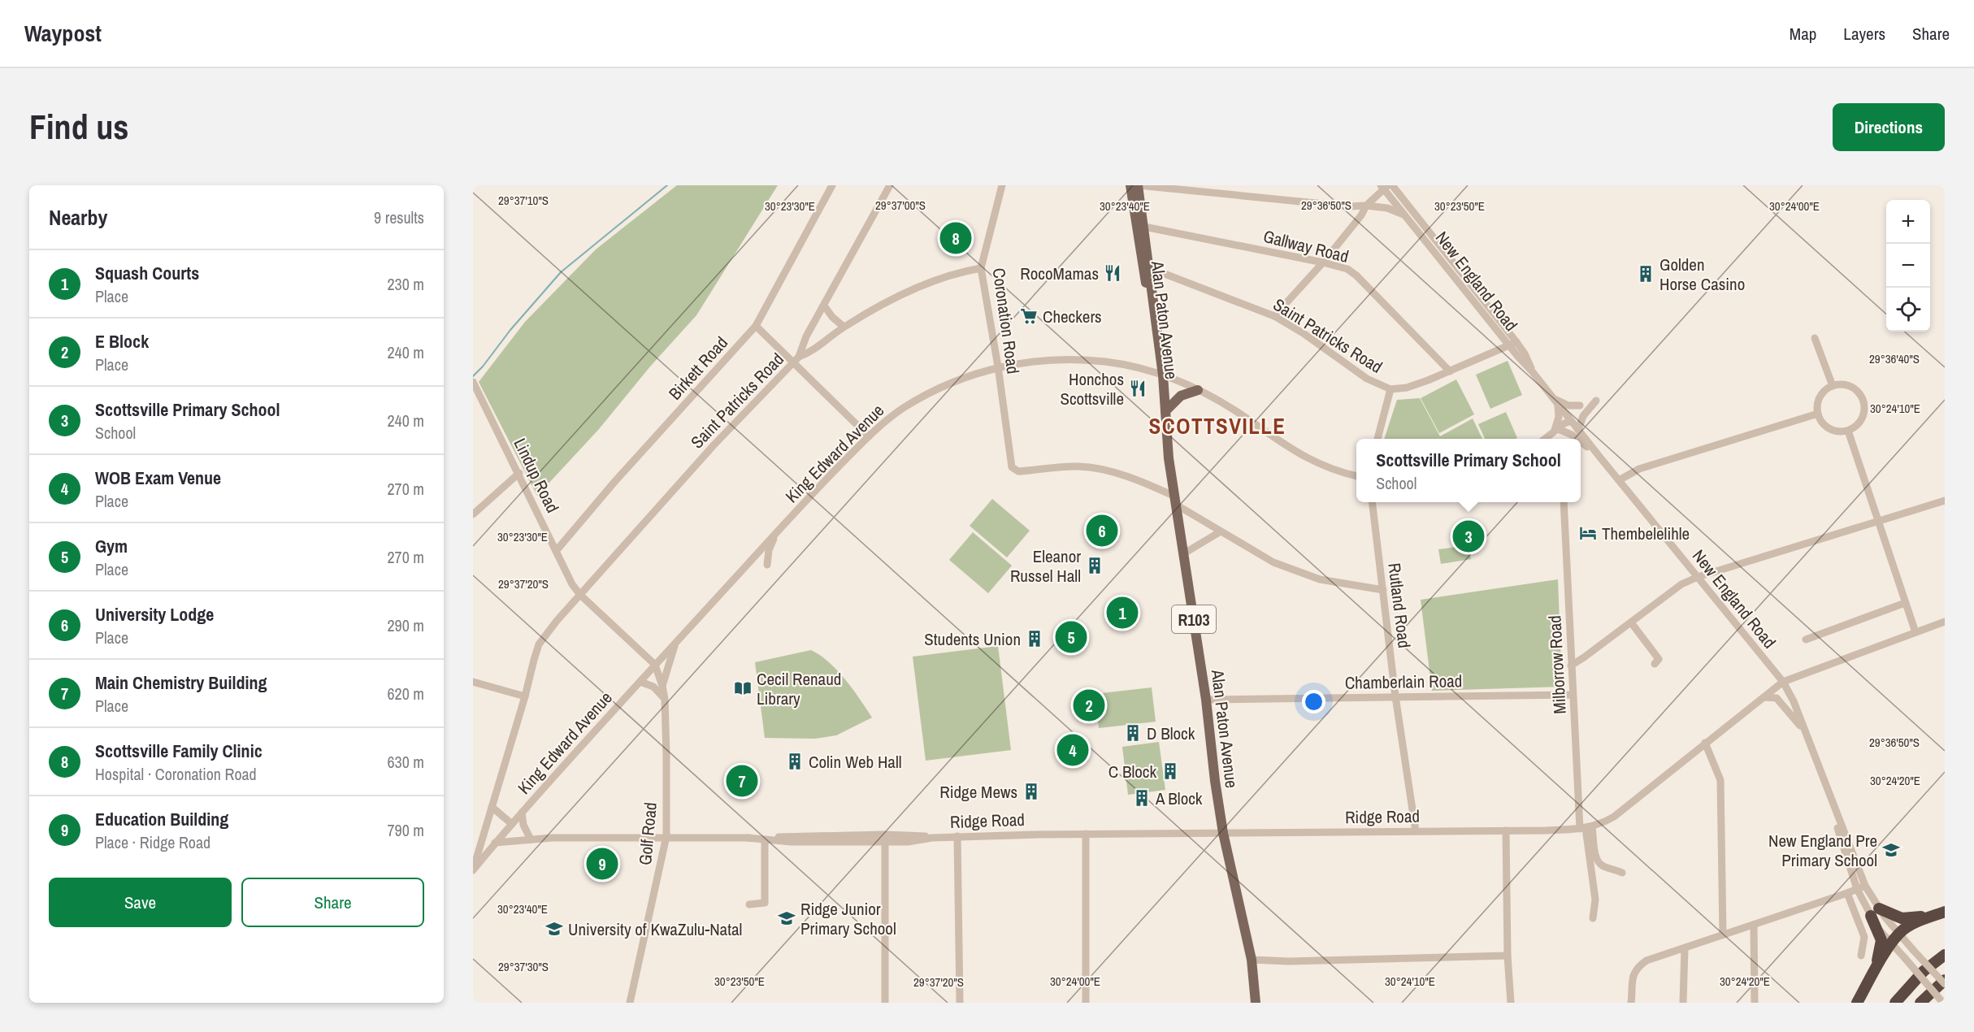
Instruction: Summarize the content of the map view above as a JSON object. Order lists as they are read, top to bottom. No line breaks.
{"streets":{"main road":["Alan Paton Avenue","R103"],"street":["Gallway Road","New England Road","Coronation Road","Saint Patricks Road","Birkett Road","King Edward Avenue","Lindup Road","Rutland Road","Milborrow Road","Chamberlain Road","Ridge Road","Golf Road"]},"crossings":[["Gallway Road","Alan Paton Avenue"],["Gallway Road","Saint Patricks Road"],["New England Road","Saint Patricks Road"],["New England Road","Ridge Road"],["Alan Paton Avenue","Coronation Road"],["Alan Paton Avenue","Saint Patricks Road"],["Alan Paton Avenue","King Edward Avenue"],["Alan Paton Avenue","Chamberlain Road"],["Alan Paton Avenue","Ridge Road"],["Coronation Road","Saint Patricks Road"],["Coronation Road","King Edward Avenue"],["Saint Patricks Road","King Edward Avenue"],["Saint Patricks Road","Lindup Road"],["Birkett Road","Lindup Road"],["King Edward Avenue","Lindup Road"],["King Edward Avenue","Ridge Road"],["King Edward Avenue","Golf Road"],["Lindup Road","Golf Road"],["Rutland Road","Chamberlain Road"],["Rutland Road","Ridge Road"],["Milborrow Road","Chamberlain Road"],["Milborrow Road","Ridge Road"],["Ridge Road","Golf Road"]],"districts":["SCOTTSVILLE"],"places":{"restaurant":["RocoMamas","Honchos Scottsville"],"building":["Golden Horse Casino","Eleanor Russel Hall","Students Union","D Block","Colin Web Hall","C Block","Ridge Mews","A Block"],"supermarket":["Checkers"],"hotel":["Thembelelihle"],"library":["Cecil Renaud Library"],"school or university":["New England Pre Primary School","Ridge Junior Primary School","University of KwaZulu-Natal"]},"page":{"header":"Waypost","nav":["Map","Layers","Share"],"buttons":["Directions",["Save","Share"]],"title":"Find us","heading":["Nearby","9 results"],"map_buttons":["+","−"],"pins":["8","6","3","1","5","2","4","7","9"],"list":[{"mark":"1","name":"Squash Courts","note":"Place","value":"230 m"},{"mark":"2","name":"E Block","note":"Place","value":"240 m"},{"mark":"3","name":"Scottsville Primary School","note":"School","value":"240 m"},{"mark":"4","name":"WOB Exam Venue","note":"Place","value":"270 m"},{"mark":"5","name":"Gym","note":"Place","value":"270 m"},{"mark":"6","name":"University Lodge","note":"Place","value":"290 m"},{"mark":"7","name":"Main Chemistry Building","note":"Place","value":"620 m"},{"mark":"8","name":"Scottsville Family Clinic","note":"Hospital · Coronation Road","value":"630 m"},{"mark":"9","name":"Education Building","note":"Place · Ridge Road","value":"790 m"}],"popup":["Scottsville Primary School","School"]},"coordinates":["29°37'10\"S","29°37'00\"S","29°36'50\"S","30°23'40\"E","30°23'50\"E","30°24'00\"E","30°23'30\"E","29°36'40\"S","30°24'10\"E","29°37'20\"S","30°24'20\"E","29°37'30\"S"]}
